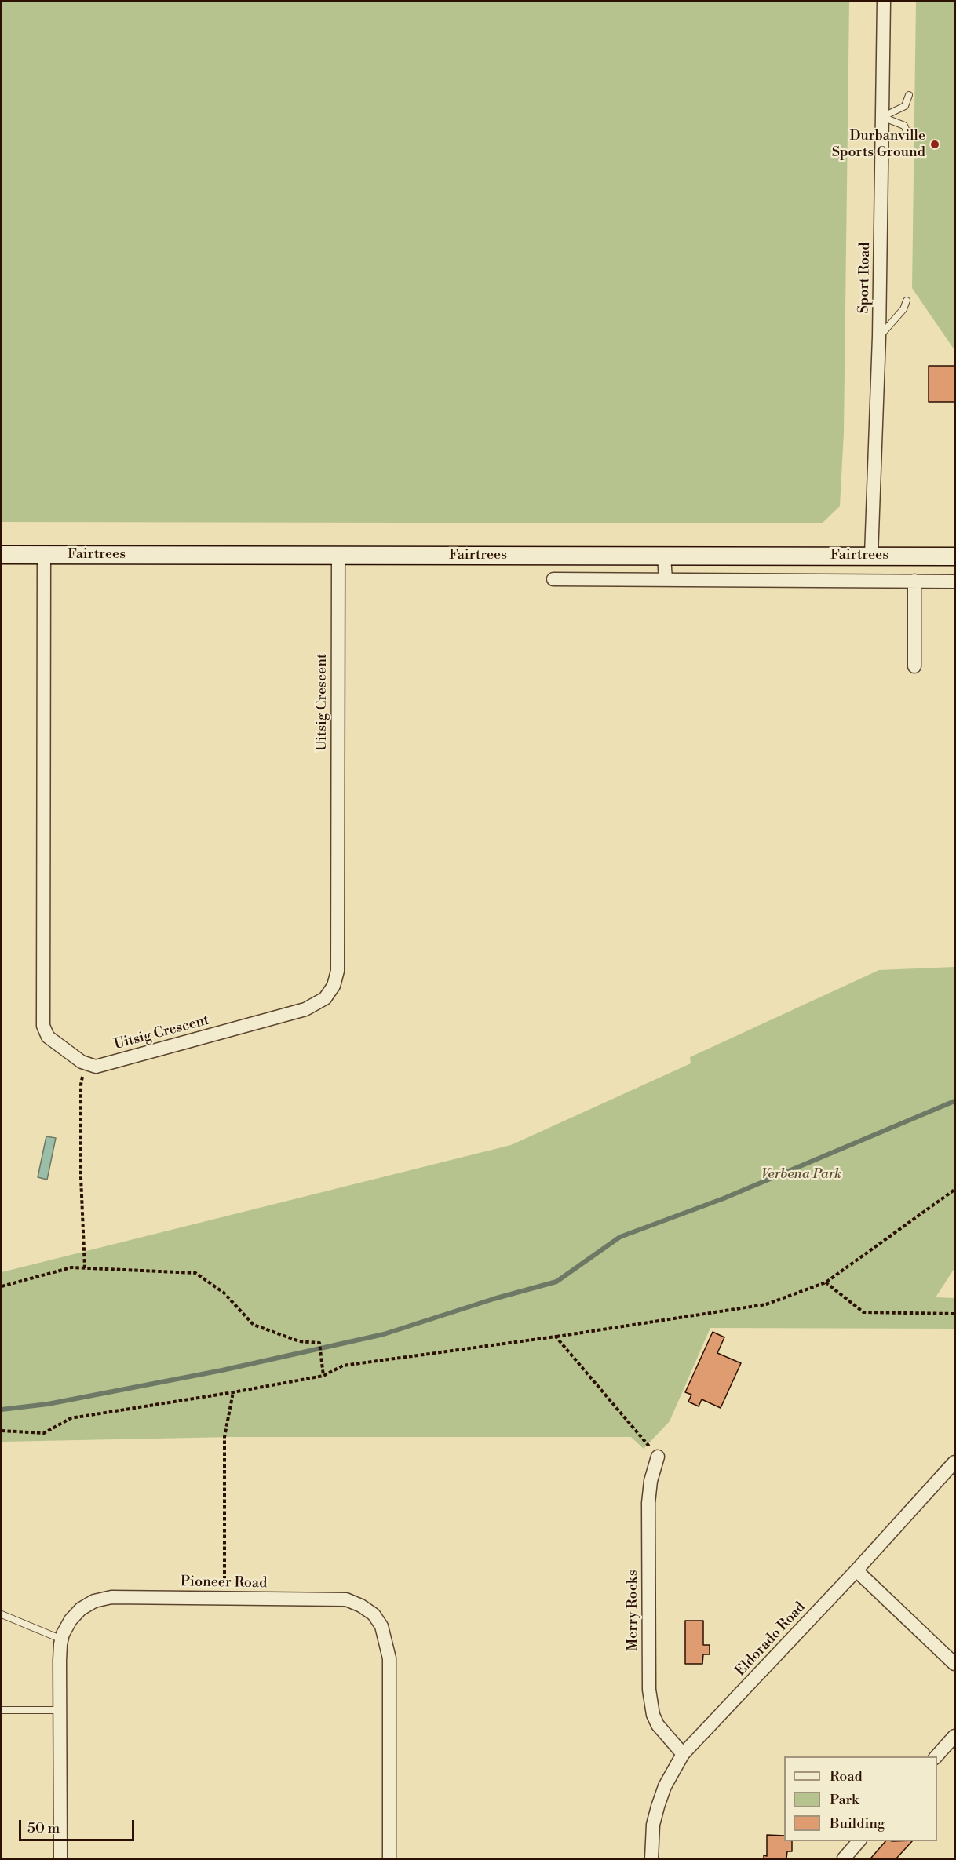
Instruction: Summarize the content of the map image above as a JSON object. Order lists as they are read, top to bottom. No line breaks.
{"streets":{"main road":["Fairtrees"],"street":["Sport Road","Uitsig Crescent","Pioneer Road","Merry Rocks","Eldorado Road"]},"crossings":[["Sport Road","Fairtrees"],["Fairtrees","Uitsig Crescent"],["Merry Rocks","Eldorado Road"]],"parks":["Verbena Park"],"places":["Durbanville Sports Ground"],"legend":["Road","Park","Building"],"scale_bar":"50 m"}
